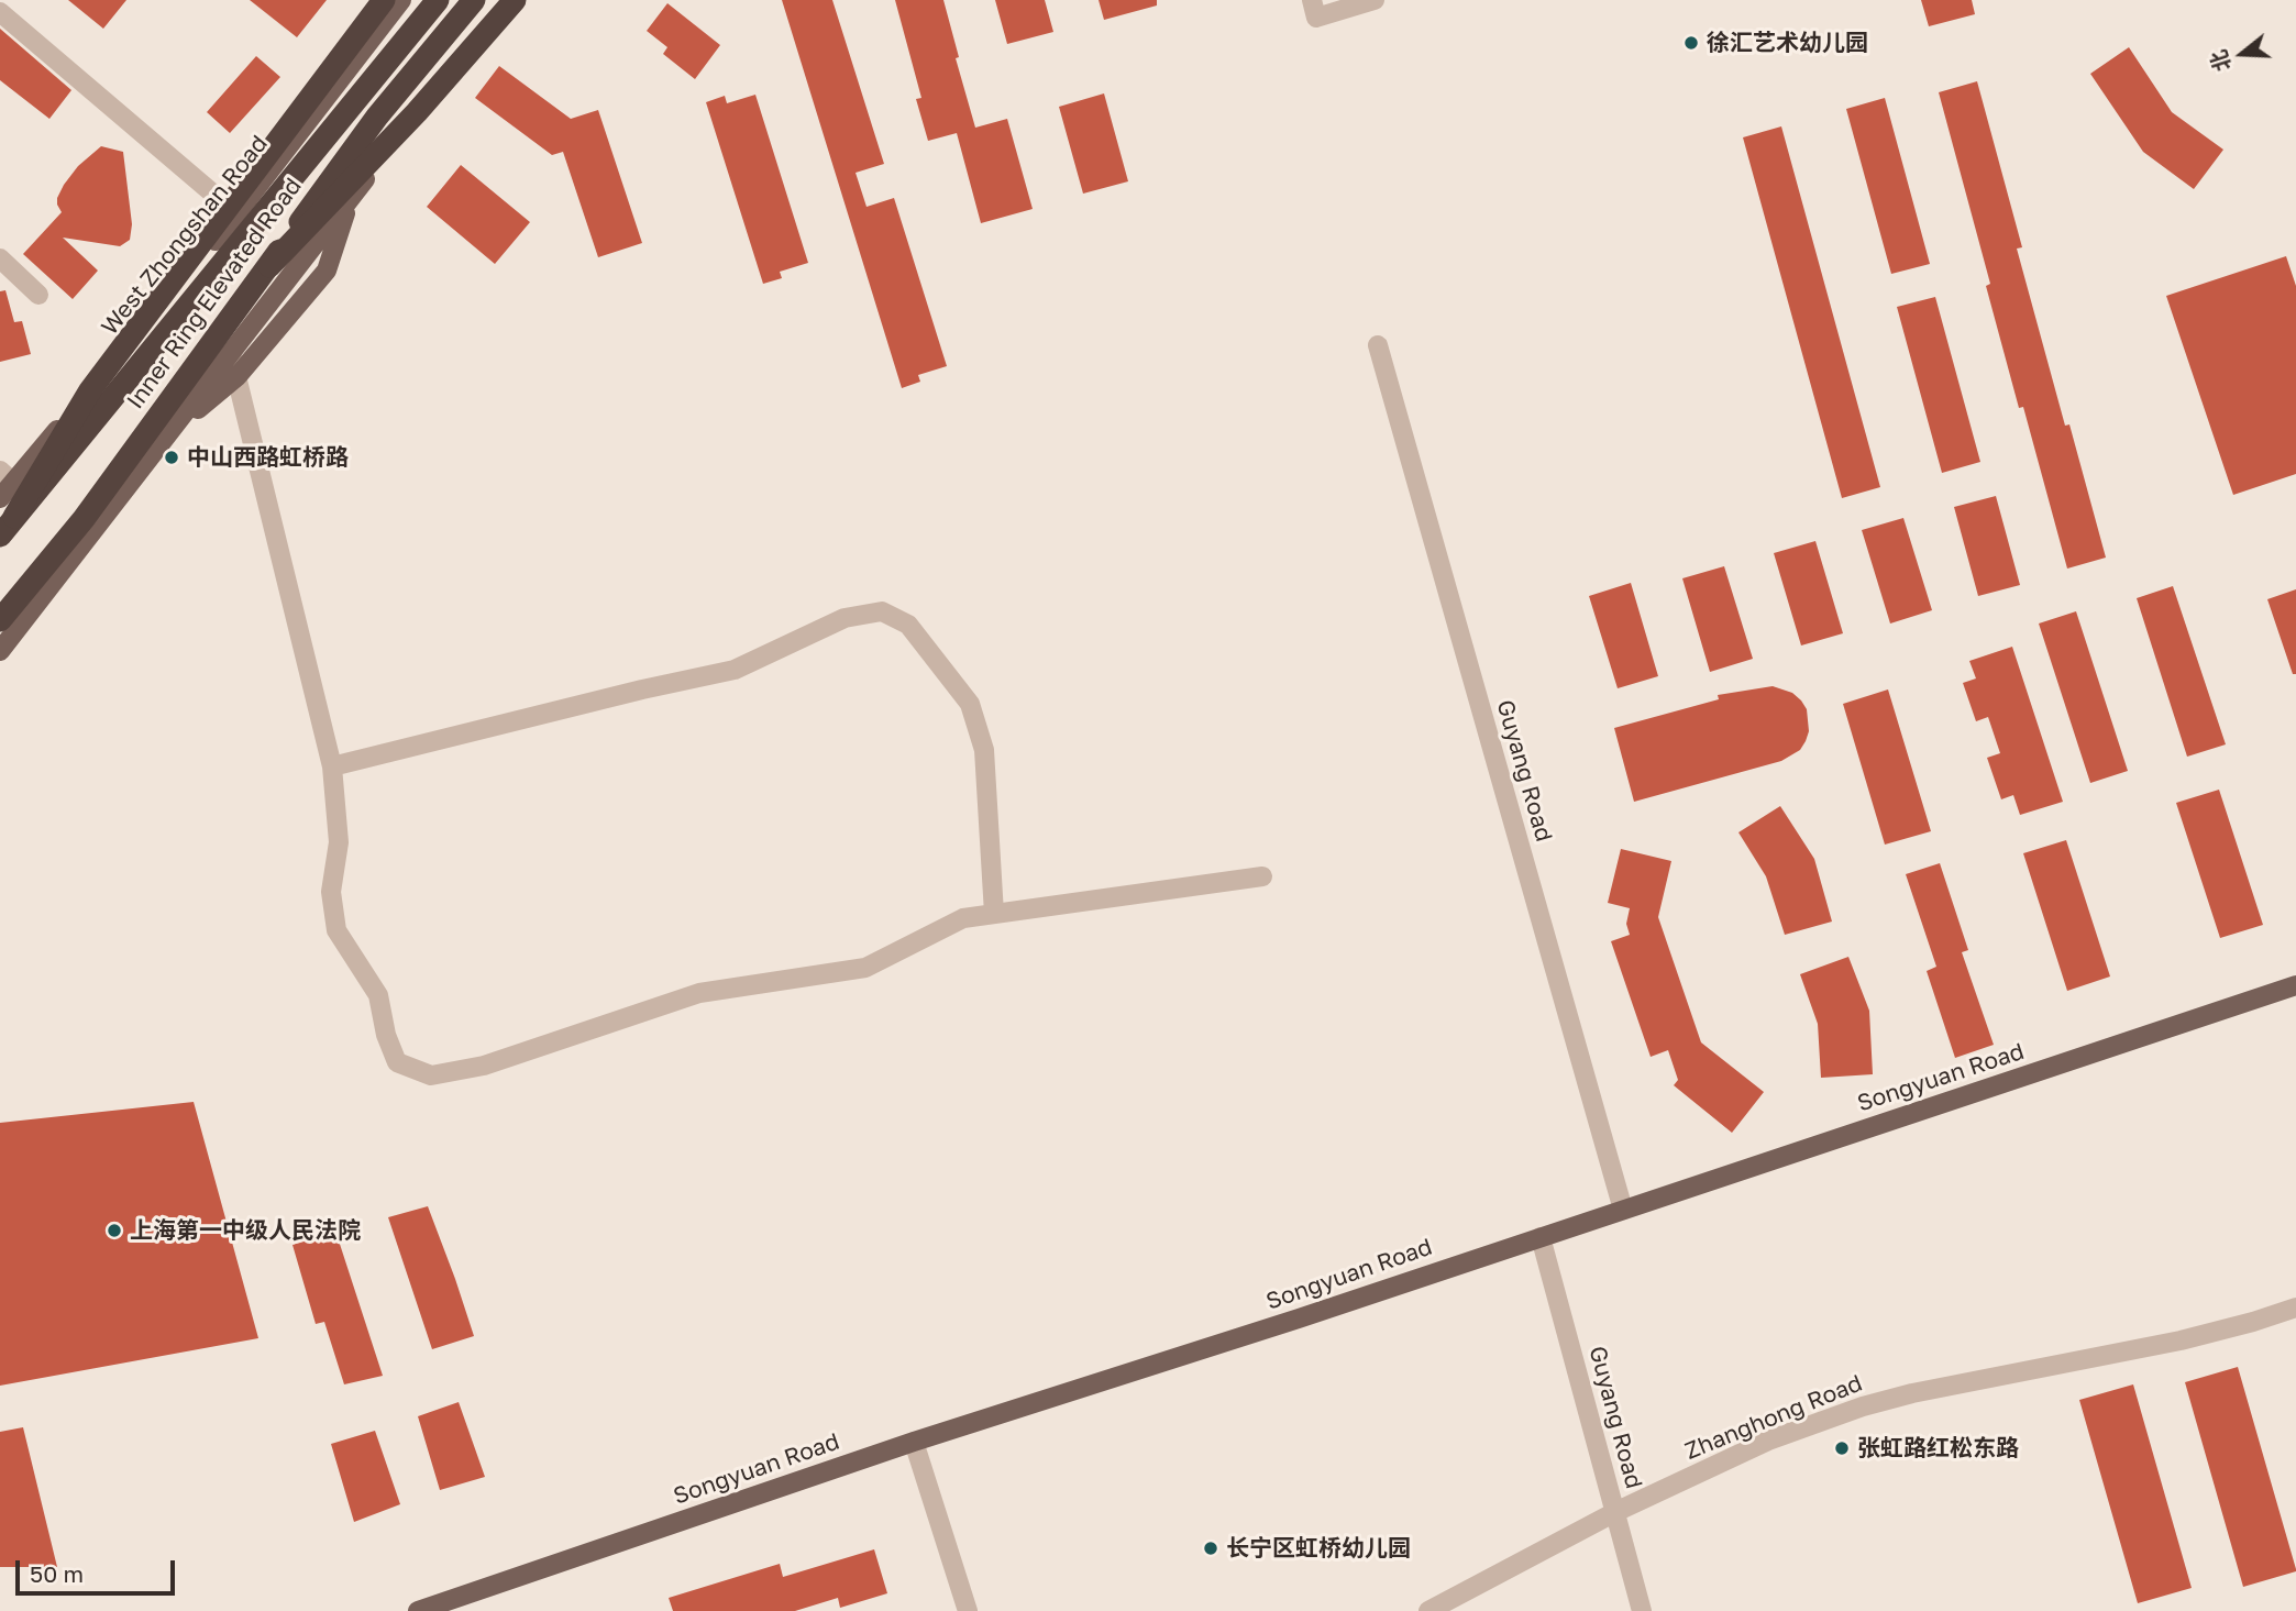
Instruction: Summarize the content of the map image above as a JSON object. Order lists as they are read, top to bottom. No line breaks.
{"streets":{"highway":["Inner Ring Elevated Road"],"main road":["West Zhongshan Road","Songyuan Road"],"street":["Guyang Road","Zhanghong Road"]},"crossings":[["Guyang Road","Songyuan Road"],["Guyang Road","Zhanghong Road"]],"places":["徐汇艺术幼儿园","中山西路虹桥路","上海第一中级人民法院","张虹路红松东路","长宁区虹桥幼儿园"],"scale_bar":"50 m","north":"left"}
